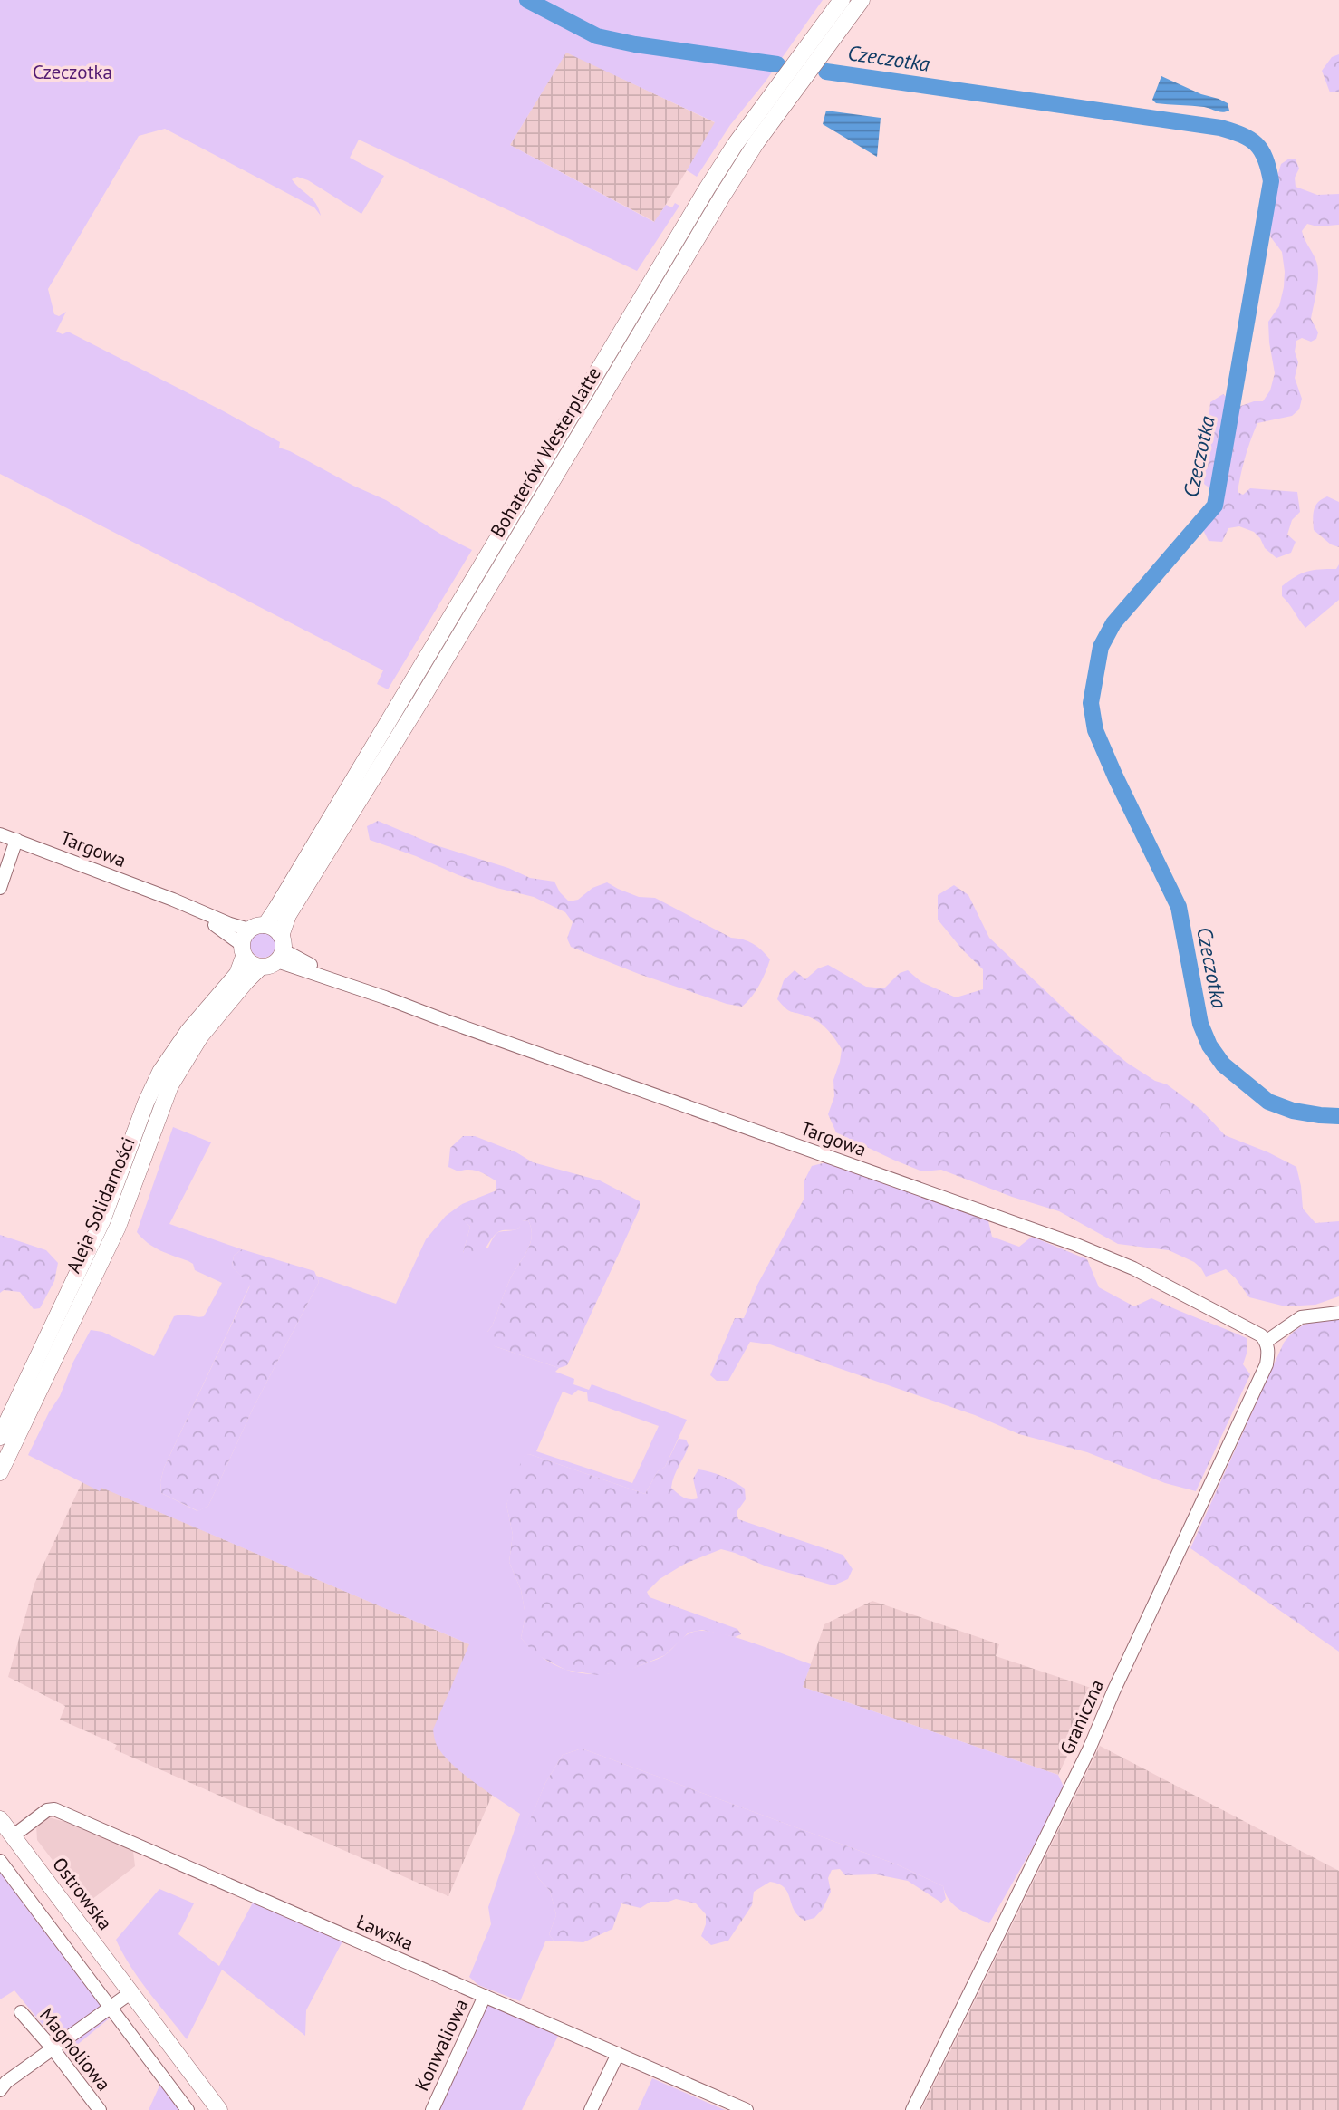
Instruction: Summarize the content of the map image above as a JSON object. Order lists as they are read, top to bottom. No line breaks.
{"streets":{"main road":["Bohaterów Westerplatte","Aleja Solidarności","Ostrowska"],"street":["Targowa","Graniczna","Ławska","Konwaliowa","Magnoliowa"]},"crossings":[["Bohaterów Westerplatte","Targowa"],["Bohaterów Westerplatte","Aleja Solidarności"],["Targowa","Aleja Solidarności"],["Targowa","Graniczna"],["Ostrowska","Ławska"],["Ławska","Konwaliowa"]],"water":["Czeczotka"],"parks":["Czeczotka"]}
